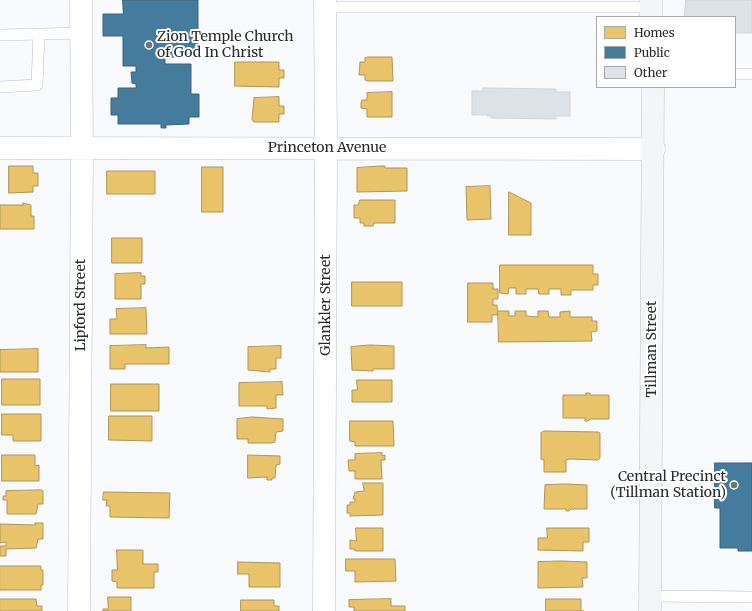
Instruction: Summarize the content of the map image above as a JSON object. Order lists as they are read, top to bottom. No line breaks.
{"streets":{"main road":["Tillman Street"],"street":["Princeton Avenue","Lipford Street","Glankler Street"]},"crossings":[["Princeton Avenue","Lipford Street"],["Princeton Avenue","Glankler Street"],["Princeton Avenue","Tillman Street"]],"places":["Zion Temple Church of God In Christ","Central Precinct (Tillman Station)"],"legend":["Homes","Public","Other"]}
